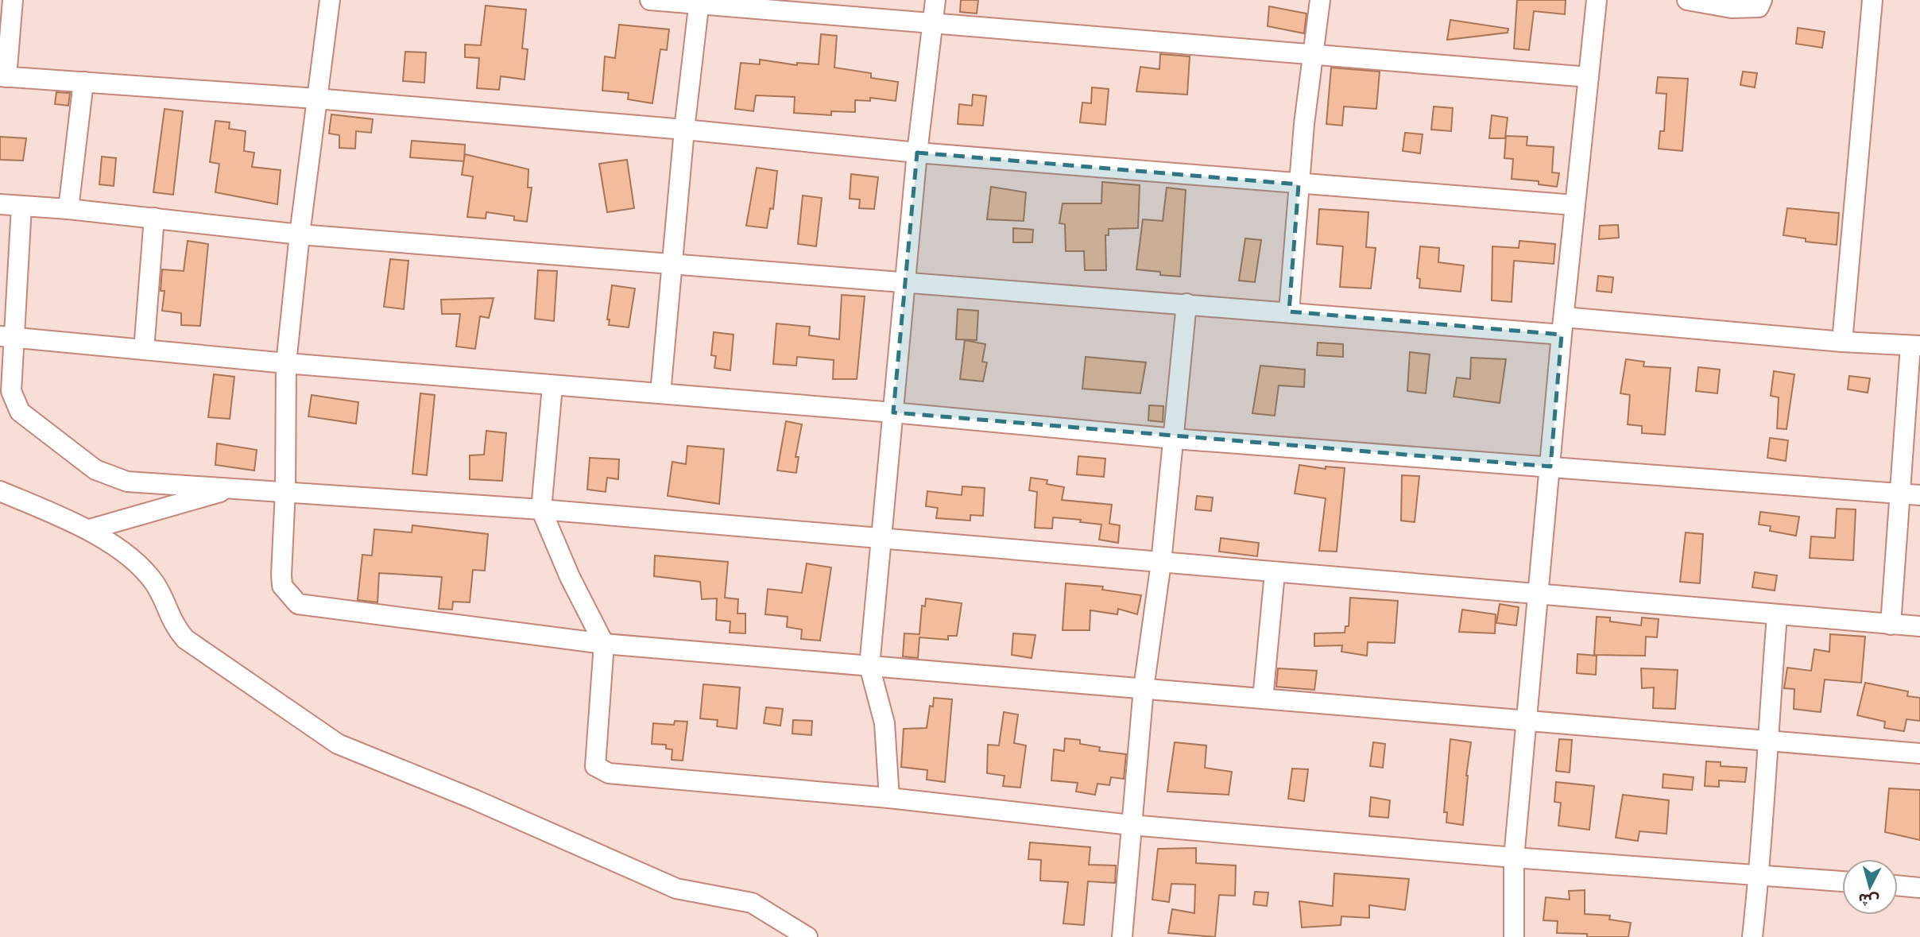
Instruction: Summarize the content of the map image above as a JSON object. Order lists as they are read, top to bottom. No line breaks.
{"north":"bottom"}
